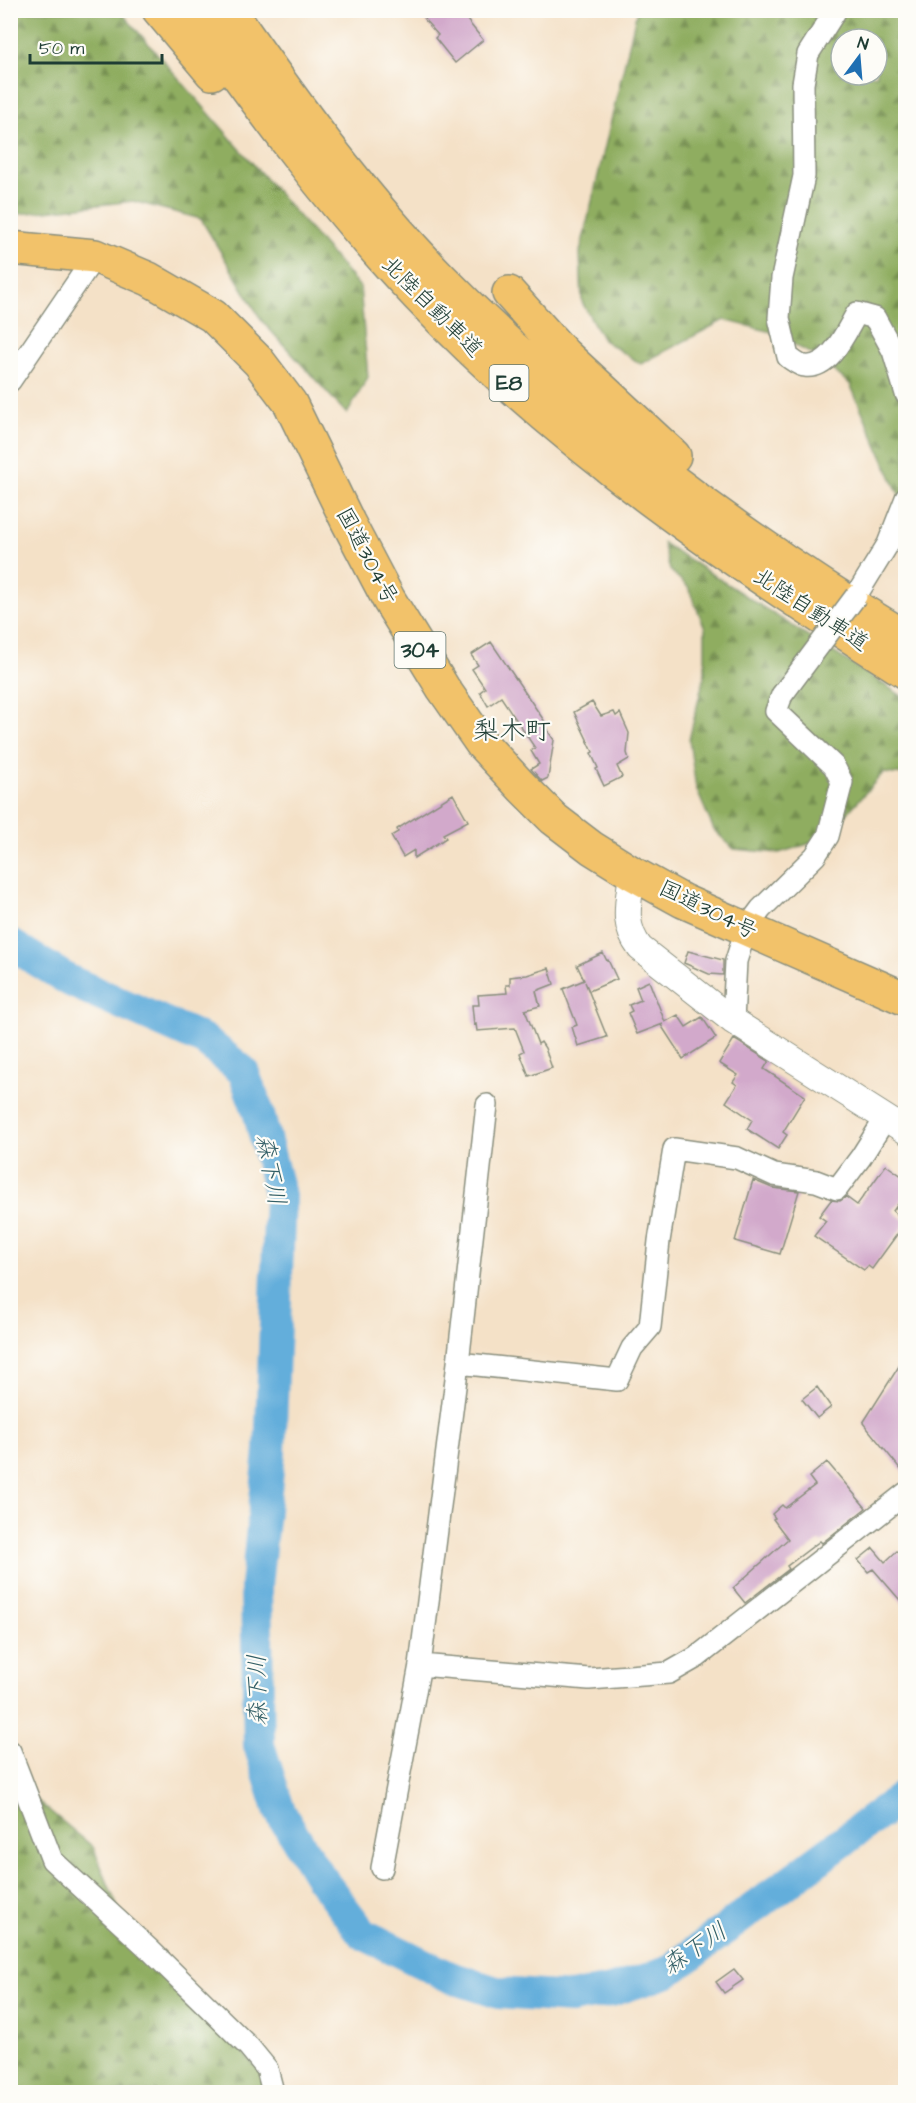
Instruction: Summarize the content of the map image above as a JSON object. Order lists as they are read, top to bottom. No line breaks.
{"streets":{"highway":["北陸自動車道","E8","国道304号","304"]},"districts":["梨木町"],"water":["森下川"],"scale_bar":"50 m","north":"top"}
